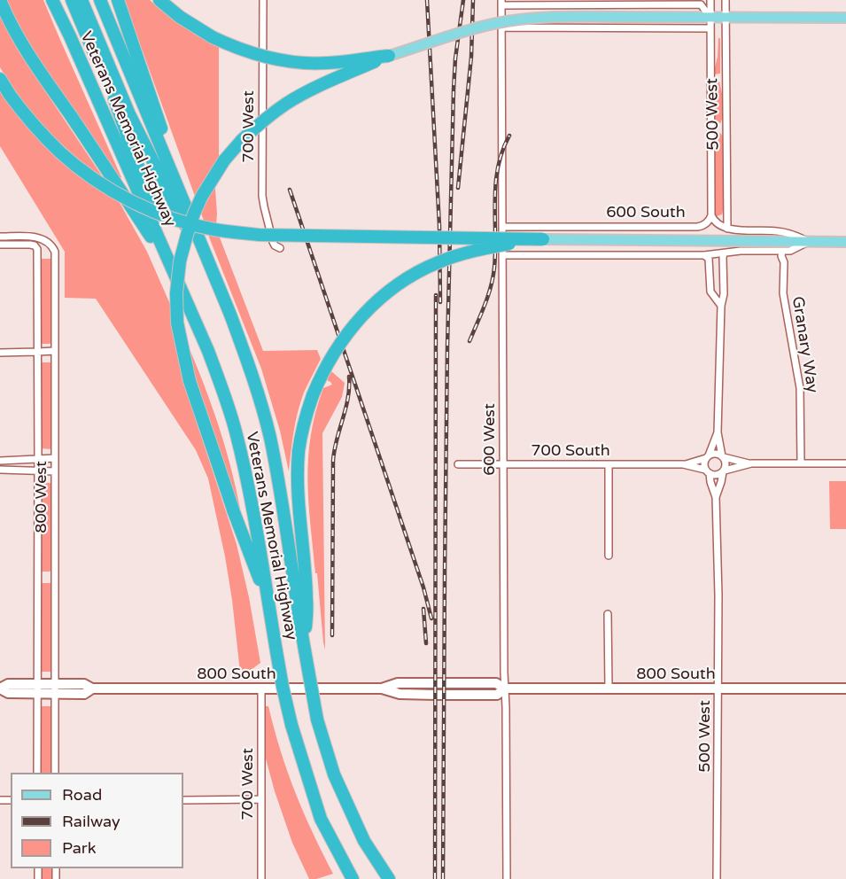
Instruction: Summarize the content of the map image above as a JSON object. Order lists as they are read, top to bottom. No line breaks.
{"streets":{"highway":["Veterans Memorial Highway"],"main road":["600 South"],"street":["500 West","700 West","Granary Way","600 West","700 South","800 West","800 South"]},"crossings":[["500 West","600 South"],["500 West","700 South"],["500 West","800 South"],["700 West","800 South"],["600 South","Granary Way"],["600 South","600 West"],["600 West","700 South"],["600 West","800 South"],["800 West","800 South"]],"legend":["Road","Railway","Park"]}
